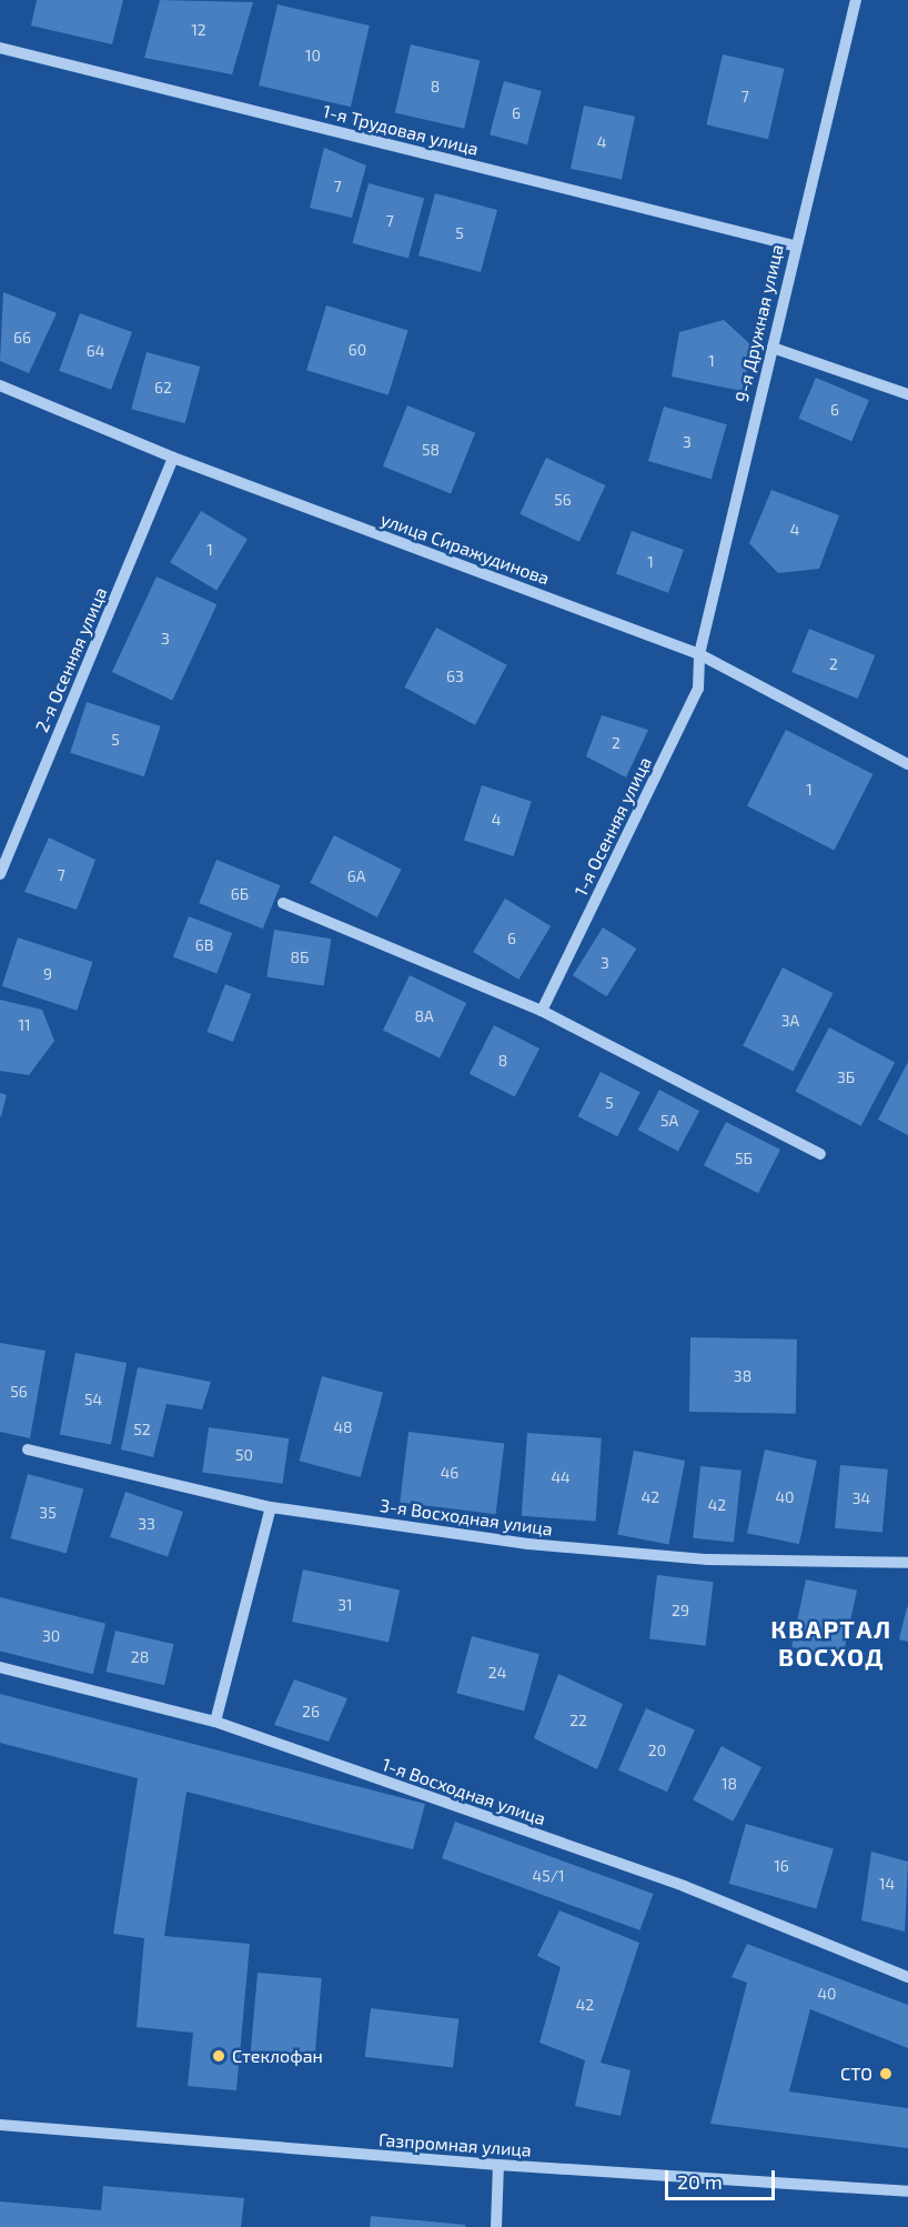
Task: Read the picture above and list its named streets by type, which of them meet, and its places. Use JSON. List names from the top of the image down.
{
  "streets": {
    "street": [
      "1-я Трудовая улица",
      "9-я Дружная улица",
      "улица Сиражудинова",
      "2-я Осенняя улица",
      "1-я Осенняя улица",
      "3-я Восходная улица",
      "1-я Восходная улица",
      "Газпромная улица"
    ]
  },
  "crossings": [
    ["1-я Трудовая улица", "9-я Дружная улица"],
    ["9-я Дружная улица", "улица Сиражудинова"],
    ["9-я Дружная улица", "1-я Осенняя улица"],
    ["улица Сиражудинова", "2-я Осенняя улица"],
    ["улица Сиражудинова", "1-я Осенняя улица"]
  ],
  "districts": ["КВАРТАЛ ВОСХОД"],
  "places": ["Стеклофан", "СТО"],
  "house_numbers": [
    "12",
    "10",
    "8",
    "7",
    "6",
    "4",
    "7",
    "7",
    "5",
    "66",
    "60",
    "64",
    "1",
    "62",
    "6",
    "3",
    "58",
    "56",
    "4",
    "1",
    "1",
    "3",
    "2",
    "63",
    "5",
    "2",
    "1",
    "4",
    "7",
    "6А",
    "6Б",
    "6",
    "6В",
    "8Б",
    "3",
    "9",
    "8А",
    "3А",
    "11",
    "8",
    "3Б",
    "5",
    "5А",
    "5Б",
    "38",
    "56",
    "54",
    "48",
    "52",
    "50",
    "46",
    "44",
    "42",
    "40",
    "34",
    "42",
    "35",
    "33",
    "31",
    "29",
    "30",
    "28",
    "24",
    "26",
    "22",
    "20",
    "18",
    "16",
    "45/1",
    "14",
    "40",
    "42"
  ],
  "scale_bar": "20 m"
}
